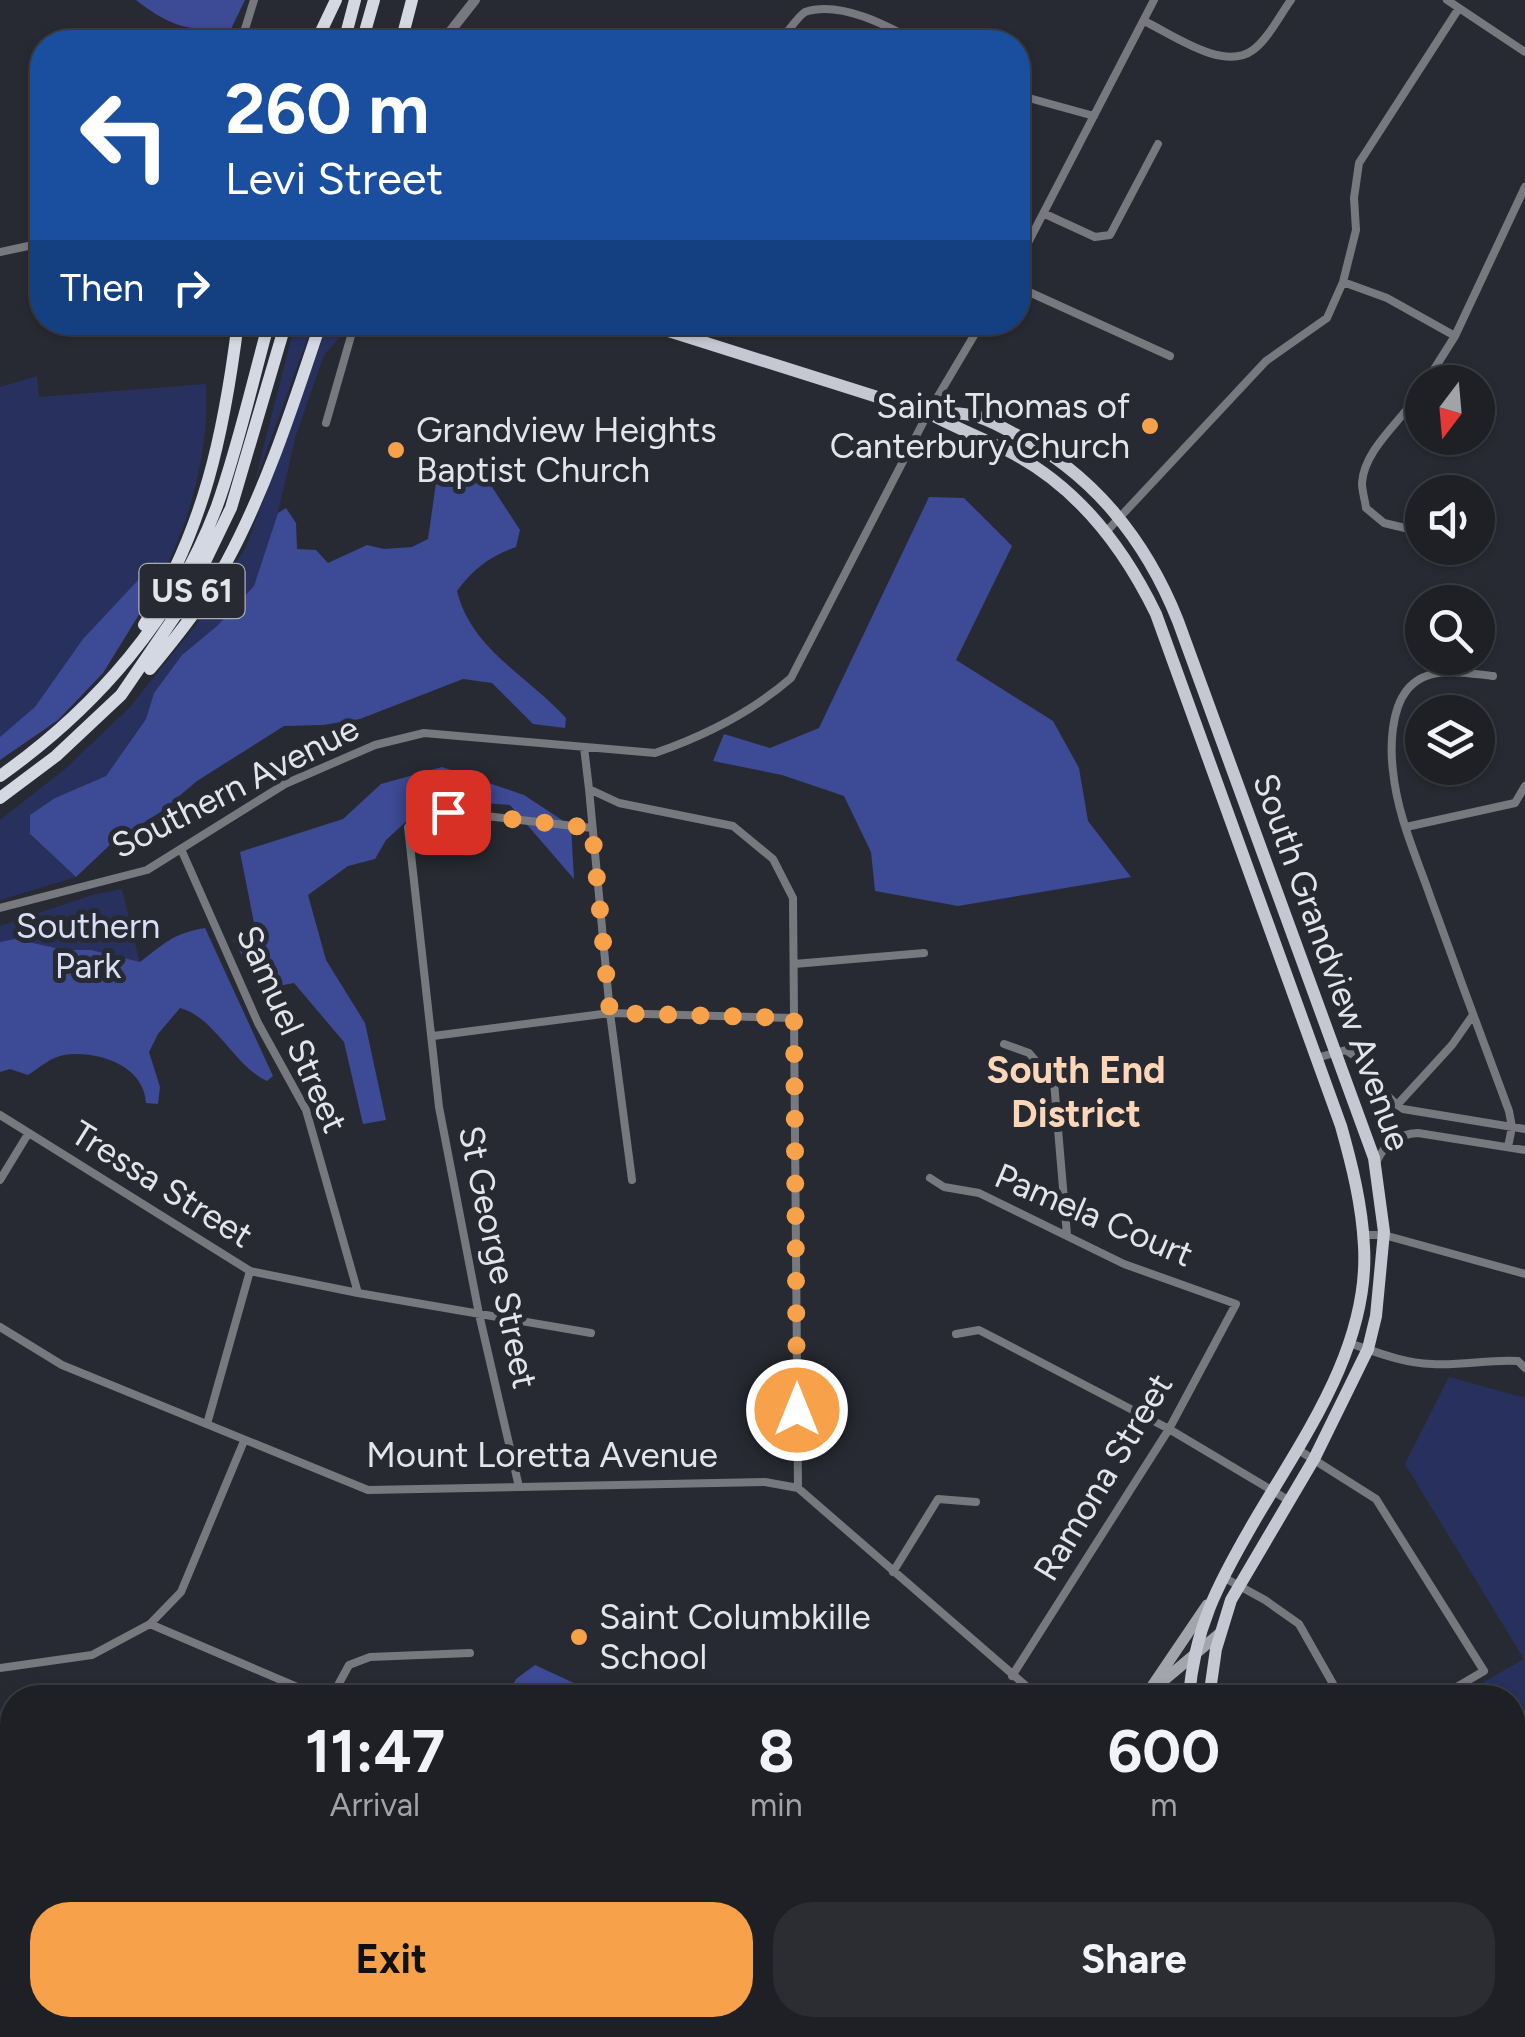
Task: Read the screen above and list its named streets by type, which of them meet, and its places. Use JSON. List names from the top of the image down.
{
  "streets": {
    "highway": ["US 61"],
    "main road": ["South Grandview Avenue"],
    "street": [
      "Southern Avenue",
      "Samuel Street",
      "Tressa Street",
      "Pamela Court",
      "St George Street",
      "Mount Loretta Avenue",
      "Ramona Street"
    ]
  },
  "crossings": [
    ["Southern Avenue", "South Grandview Avenue"],
    ["Southern Avenue", "Samuel Street"],
    ["Samuel Street", "Tressa Street"],
    ["Tressa Street", "St George Street"],
    ["Pamela Court", "Ramona Street"],
    ["St George Street", "Mount Loretta Avenue"]
  ],
  "districts": ["South End District"],
  "parks": ["Southern Park"],
  "places": ["Saint Thomas of Canterbury Church", "Grandview Heights Baptist Church", "Saint Columbkille School"],
  "north": "bottom",
  "page": {
    "turn": ["260 m", "Levi Street"],
    "then": "Then",
    "eta": [
      "11:47",
      "Arrival",
      "8",
      "min",
      "600",
      "m"
    ],
    "buttons": ["Exit", "Share"]
  }
}
